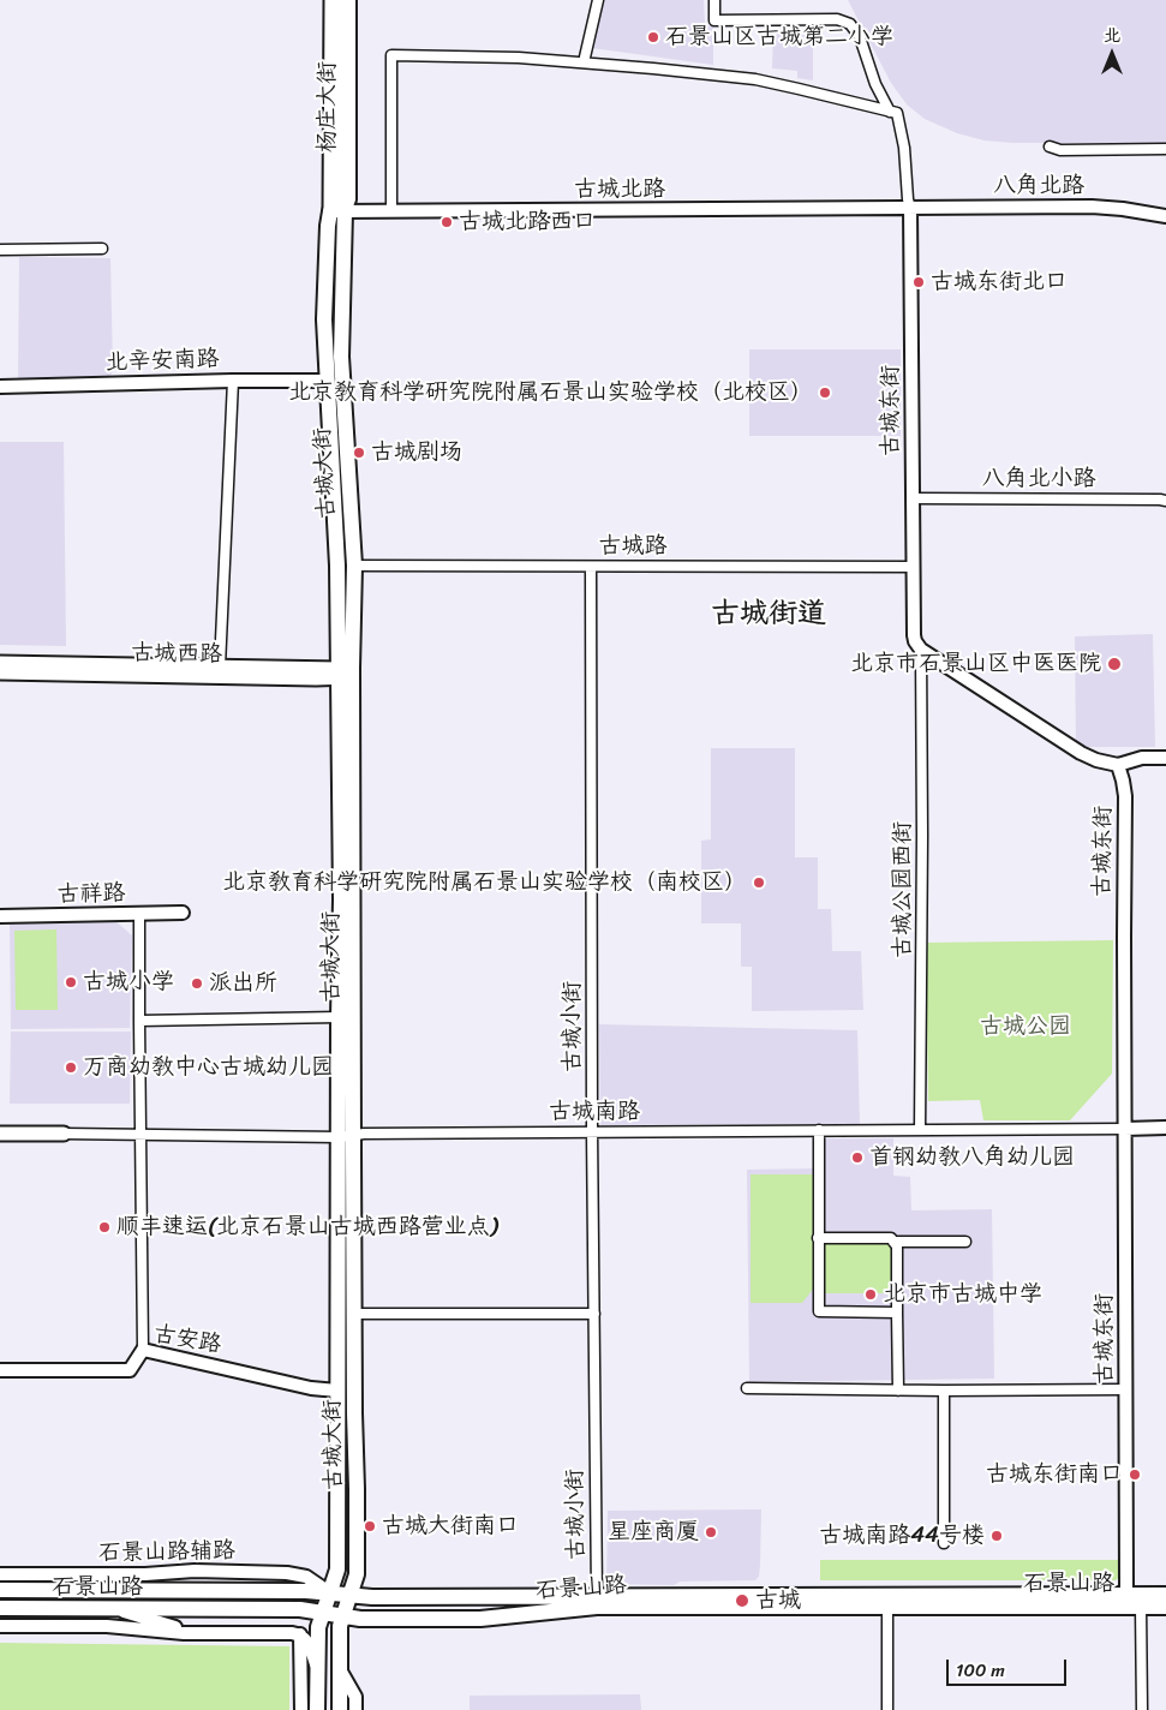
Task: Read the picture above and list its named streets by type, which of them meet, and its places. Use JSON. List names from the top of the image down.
{
  "streets": {
    "main road": [
      "杨庄大街",
      "古城大街",
      "古城西路",
      "石景山路"
    ],
    "street": [
      "八角北路",
      "古城北路",
      "北辛安南路",
      "古城东街",
      "八角北小路",
      "古城路",
      "古城公园西街",
      "古祥路",
      "古城小街",
      "古城南路",
      "古安路",
      "石景山路辅路"
    ]
  },
  "crossings": [
    ["杨庄大街", "古城北路"],
    ["杨庄大街", "古城大街"],
    ["八角北路", "古城北路"],
    ["八角北路", "古城东街"],
    ["古城北路", "古城东街"],
    ["古城北路", "古城大街"],
    ["北辛安南路", "古城大街"],
    ["古城东街", "八角北小路"],
    ["古城东街", "古城路"],
    ["古城东街", "古城公园西街"],
    ["古城东街", "古城南路"],
    ["古城东街", "石景山路"],
    ["古城大街", "古城路"],
    ["古城大街", "古城西路"],
    ["古城大街", "古城南路"],
    ["古城大街", "古安路"],
    ["古城大街", "石景山路辅路"],
    ["古城大街", "石景山路"],
    ["古城路", "古城小街"],
    ["古城公园西街", "古城南路"],
    ["古城小街", "古城南路"],
    ["古城小街", "石景山路"],
    ["石景山路辅路", "石景山路"]
  ],
  "districts": ["古城街道"],
  "parks": ["古城公园"],
  "places": [
    "石景山区古城第二小学",
    "古城北路西口",
    "古城东街北口",
    "北京教育科学研究院附属石景山实验学校（北校区）",
    "古城剧场",
    "北京市石景山区中医医院",
    "北京教育科学研究院附属石景山实验学校（南校区）",
    "古城小学",
    "派出所",
    "万商幼教中心古城幼儿园",
    "首钢幼教八角幼儿园",
    "顺丰速运(北京石景山古城西路营业点)",
    "北京市古城中学",
    "古城东街南口",
    "古城大街南口",
    "星座商厦",
    "古城南路44号楼",
    "古城"
  ],
  "scale_bar": "100 m",
  "north": "top"
}
